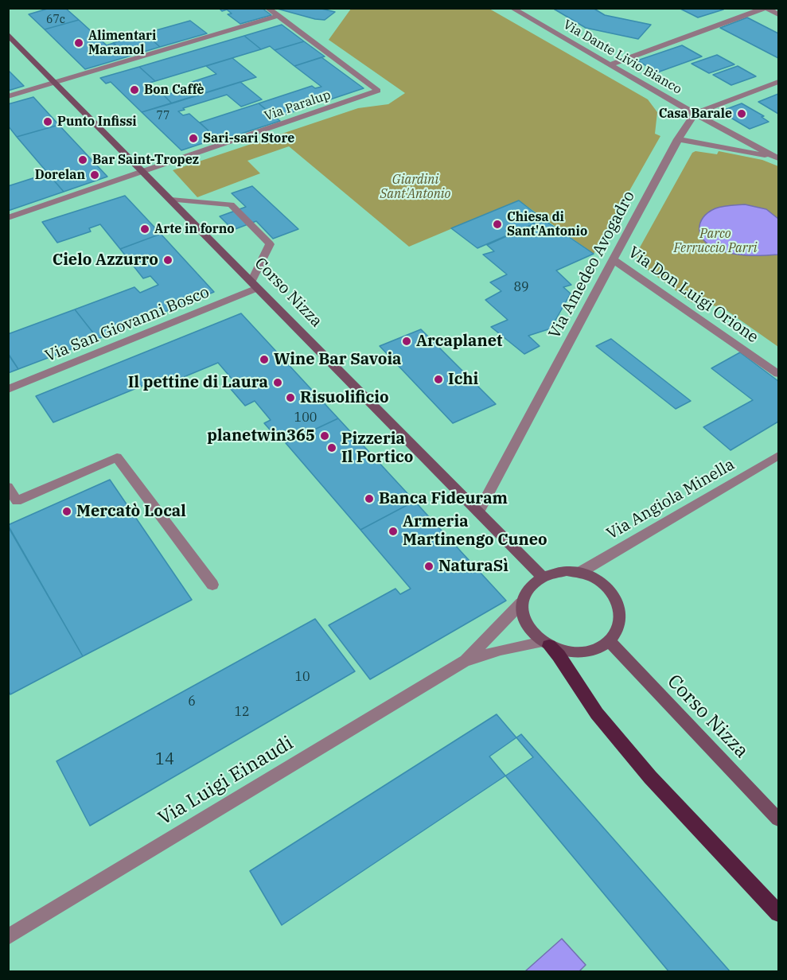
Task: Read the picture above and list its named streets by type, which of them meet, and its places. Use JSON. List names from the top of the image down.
{
  "streets": {
    "main road": ["Corso Nizza"],
    "street": [
      "Via Dante Livio Bianco",
      "Via Paralup",
      "Via Amedeo Avogadro",
      "Via Don Luigi Orione",
      "Via San Giovanni Bosco",
      "Via Angiola Minella",
      "Via Luigi Einaudi"
    ]
  },
  "crossings": [
    ["Via Dante Livio Bianco", "Via Amedeo Avogadro"],
    ["Via Paralup", "Corso Nizza"],
    ["Via Amedeo Avogadro", "Corso Nizza"],
    ["Via Amedeo Avogadro", "Via Don Luigi Orione"],
    ["Corso Nizza", "Via San Giovanni Bosco"],
    ["Corso Nizza", "Via Angiola Minella"],
    ["Corso Nizza", "Via Luigi Einaudi"],
    ["Via Angiola Minella", "Via Luigi Einaudi"]
  ],
  "parks": ["Giardini Sant'Antonio", "Parco Ferruccio Parri"],
  "places": [
    "Alimentari Maramol",
    "Bon Caffè",
    "Casa Barale",
    "Punto Infissi",
    "Sari-sari Store",
    "Bar Saint-Tropez",
    "Dorelan",
    "Chiesa di Sant'Antonio",
    "Arte in forno",
    "Cielo Azzurro",
    "Arcaplanet",
    "Wine Bar Savoia",
    "Ichi",
    "Il pettine di Laura",
    "Risuolificio",
    "planetwin365",
    "Pizzeria Il Portico",
    "Banca Fideuram",
    "Mercatò Local",
    "Armeria Martinengo Cuneo",
    "NaturaSì"
  ],
  "house_numbers": [
    "67c",
    "77",
    "89",
    "100",
    "10",
    "6",
    "12",
    "14"
  ]
}
